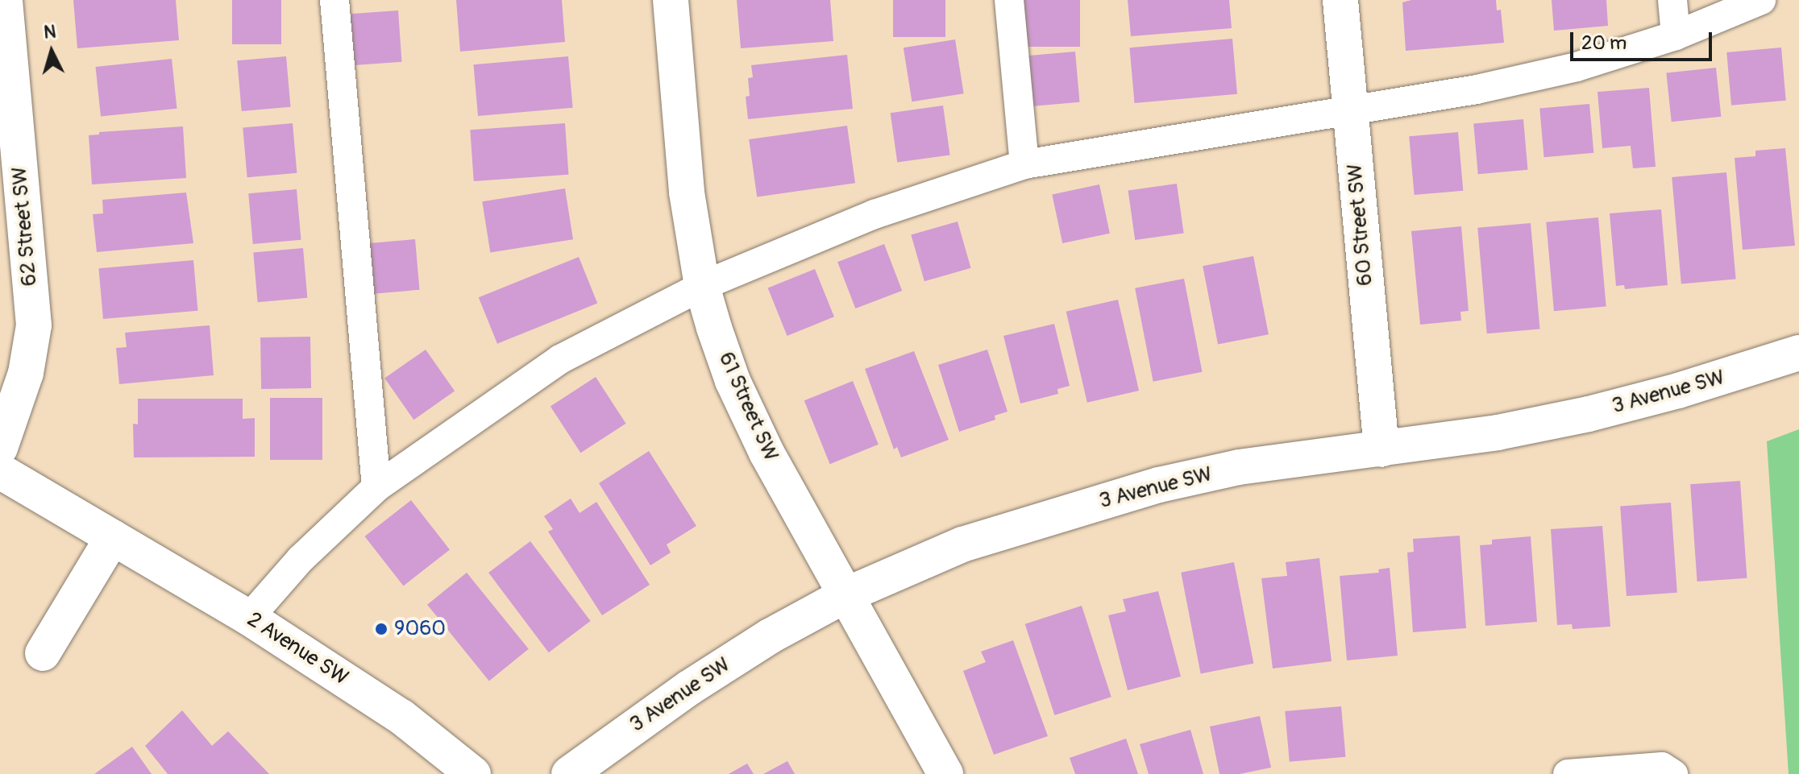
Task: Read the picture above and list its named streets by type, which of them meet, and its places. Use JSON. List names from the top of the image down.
{
  "streets": {
    "street": [
      "60 Street SW",
      "62 Street SW",
      "3 Avenue SW",
      "61 Street SW",
      "2 Avenue SW"
    ]
  },
  "crossings": [
    ["60 Street SW", "3 Avenue SW"],
    ["3 Avenue SW", "61 Street SW"]
  ],
  "places": ["9060"],
  "scale_bar": "20 m",
  "north": "top"
}
